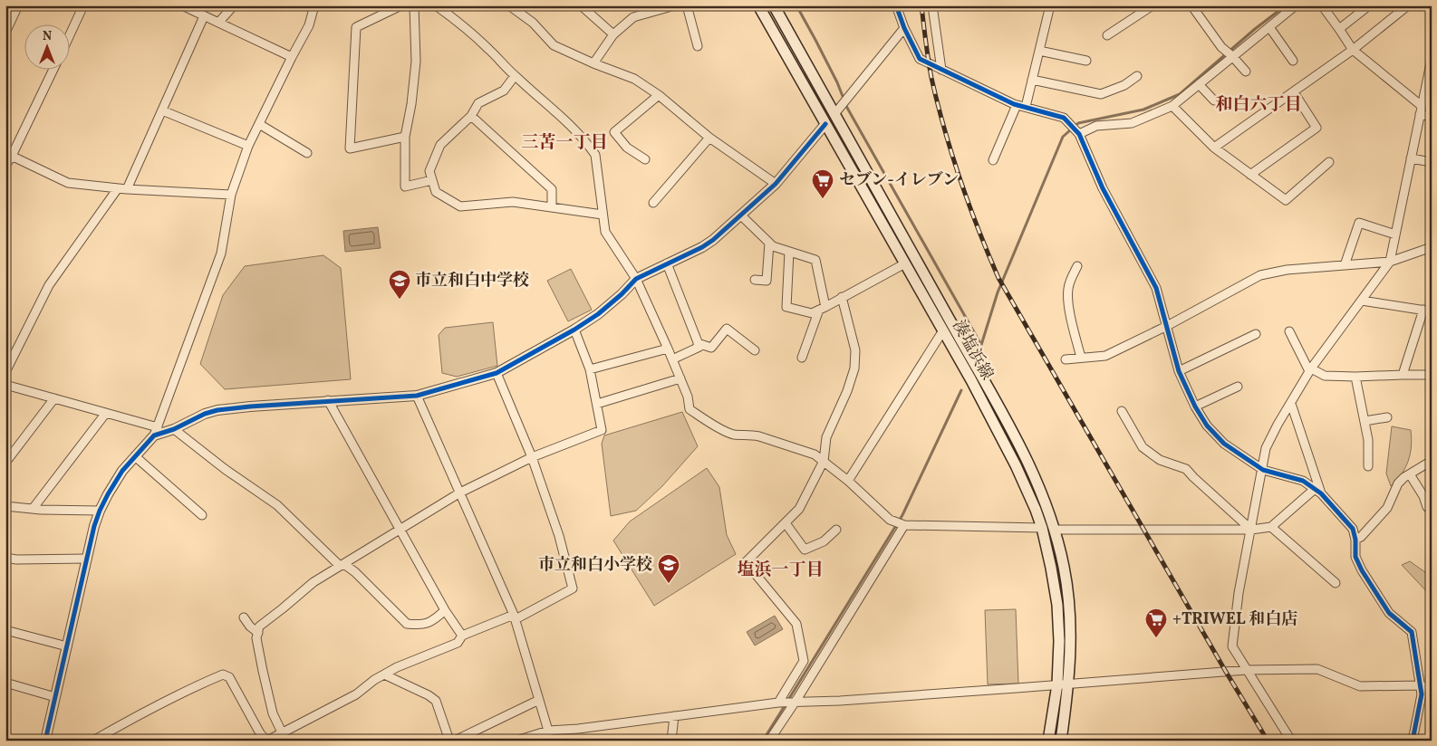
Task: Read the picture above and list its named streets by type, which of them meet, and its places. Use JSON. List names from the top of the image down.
{
  "streets": {
    "main road": ["湊塩浜線"]
  },
  "districts": ["和白六丁目", "三苫一丁目", "塩浜一丁目"],
  "places": {
    "supermarket": ["セブン-イレブン", "+TRIWEL 和白店"],
    "school or university": ["市立和白中学校", "市立和白小学校"]
  },
  "north": "top"
}
